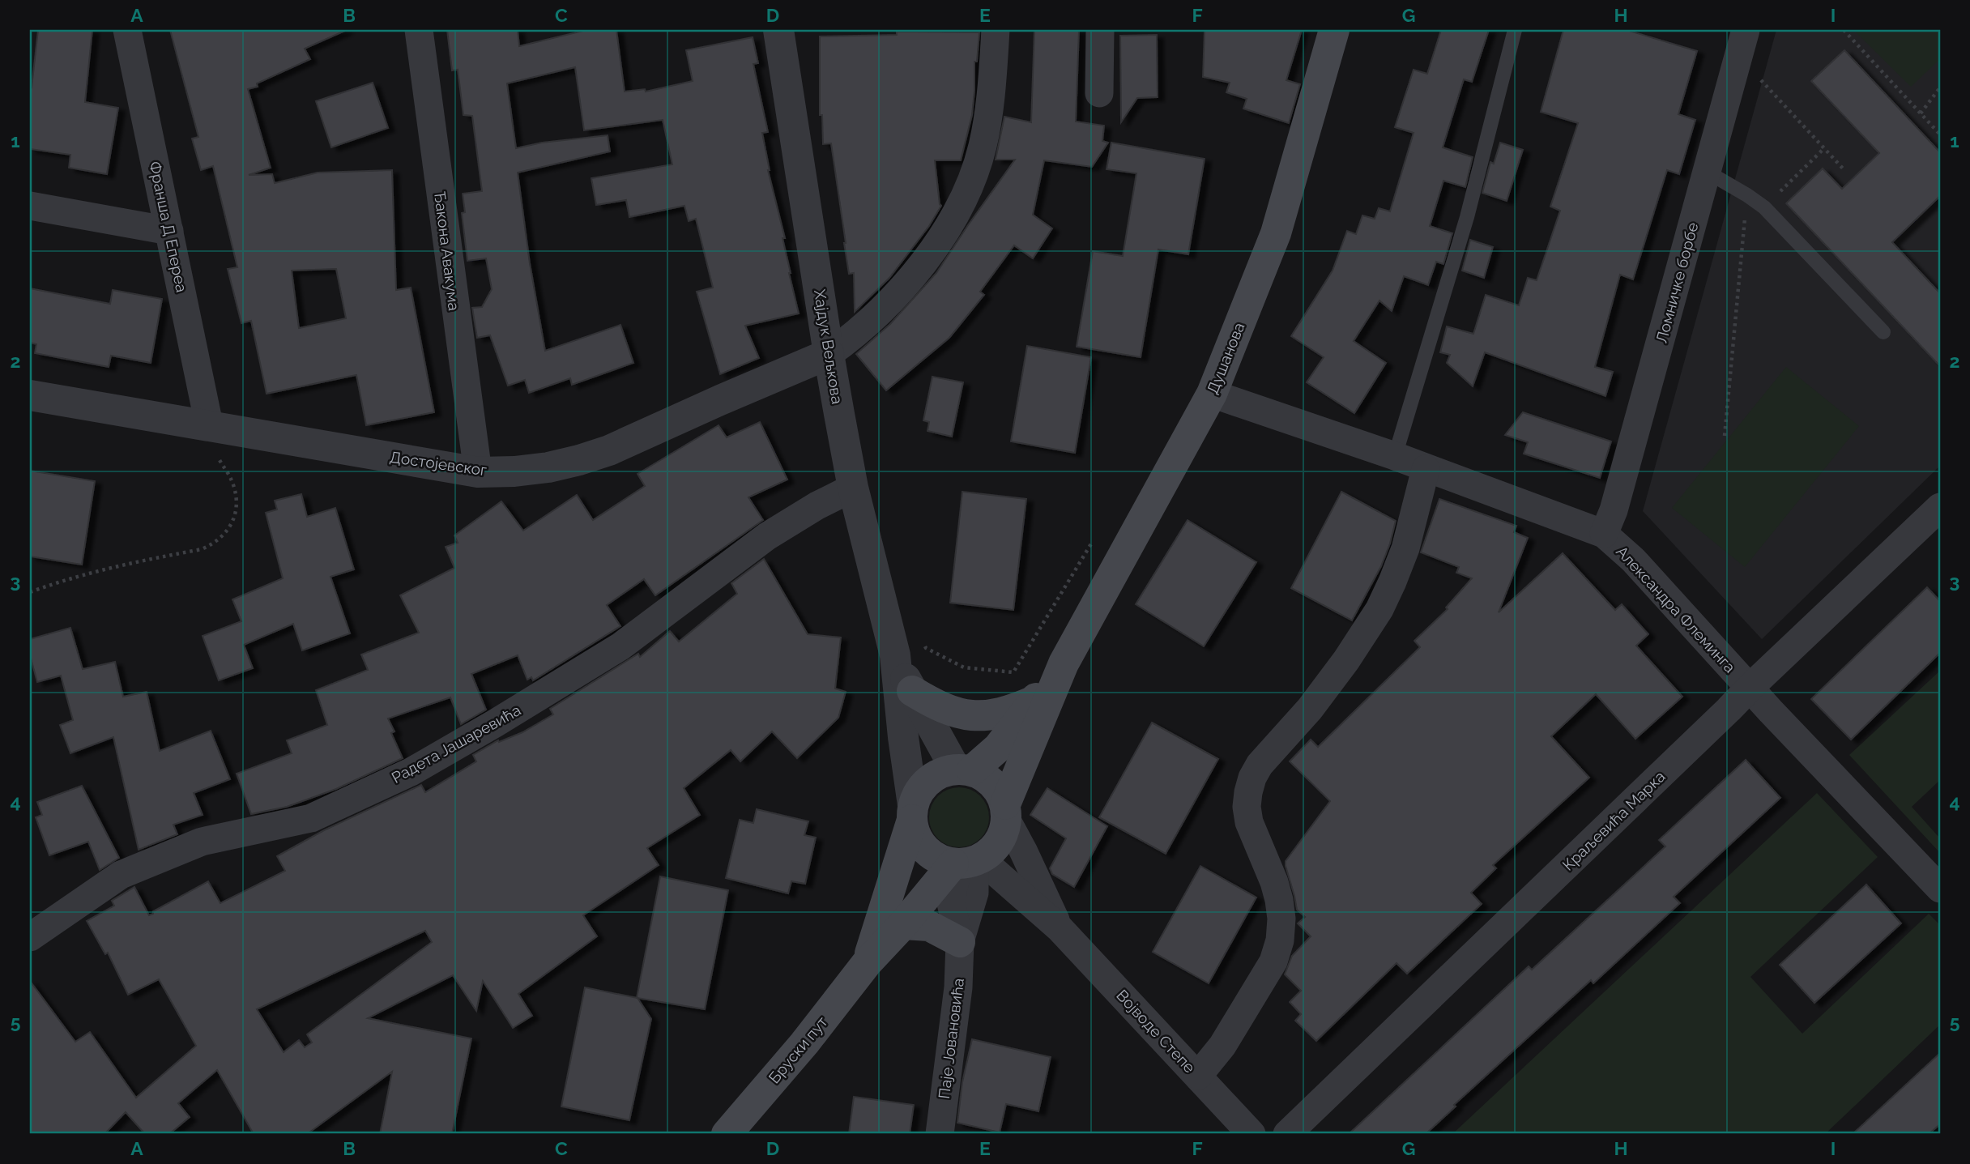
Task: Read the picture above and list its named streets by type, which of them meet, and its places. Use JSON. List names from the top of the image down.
{
  "streets": {
    "main road": ["Душанова", "Бруски пут"],
    "street": [
      "Франша Д Епереа",
      "Ђакона Авакума",
      "Ломничке борбе",
      "Хајдук Вељкова",
      "Достојевског",
      "Александра Флеминга",
      "Радета Јашаревића",
      "Краљевића Марка",
      "Војводе Степе",
      "Паје Јовановића"
    ]
  },
  "crossings": [
    ["Франша Д Епереа", "Достојевског"],
    ["Ђакона Авакума", "Достојевског"],
    ["Ломничке борбе", "Александра Флеминга"],
    ["Хајдук Вељкова", "Достојевског"],
    ["Хајдук Вељкова", "Радета Јашаревића"],
    ["Душанова", "Александра Флеминга"],
    ["Душанова", "Војводе Степе"],
    ["Душанова", "Паје Јовановића"],
    ["Душанова", "Бруски пут"],
    ["Александра Флеминга", "Краљевића Марка"],
    ["Војводе Степе", "Паје Јовановића"],
    ["Војводе Степе", "Бруски пут"],
    ["Паје Јовановића", "Бруски пут"]
  ],
  "grid": {
    "columns": [
      "A",
      "B",
      "C",
      "D",
      "E",
      "F",
      "G",
      "H",
      "I"
    ],
    "rows": [
      "1",
      "2",
      "3",
      "4",
      "5"
    ]
  }
}
